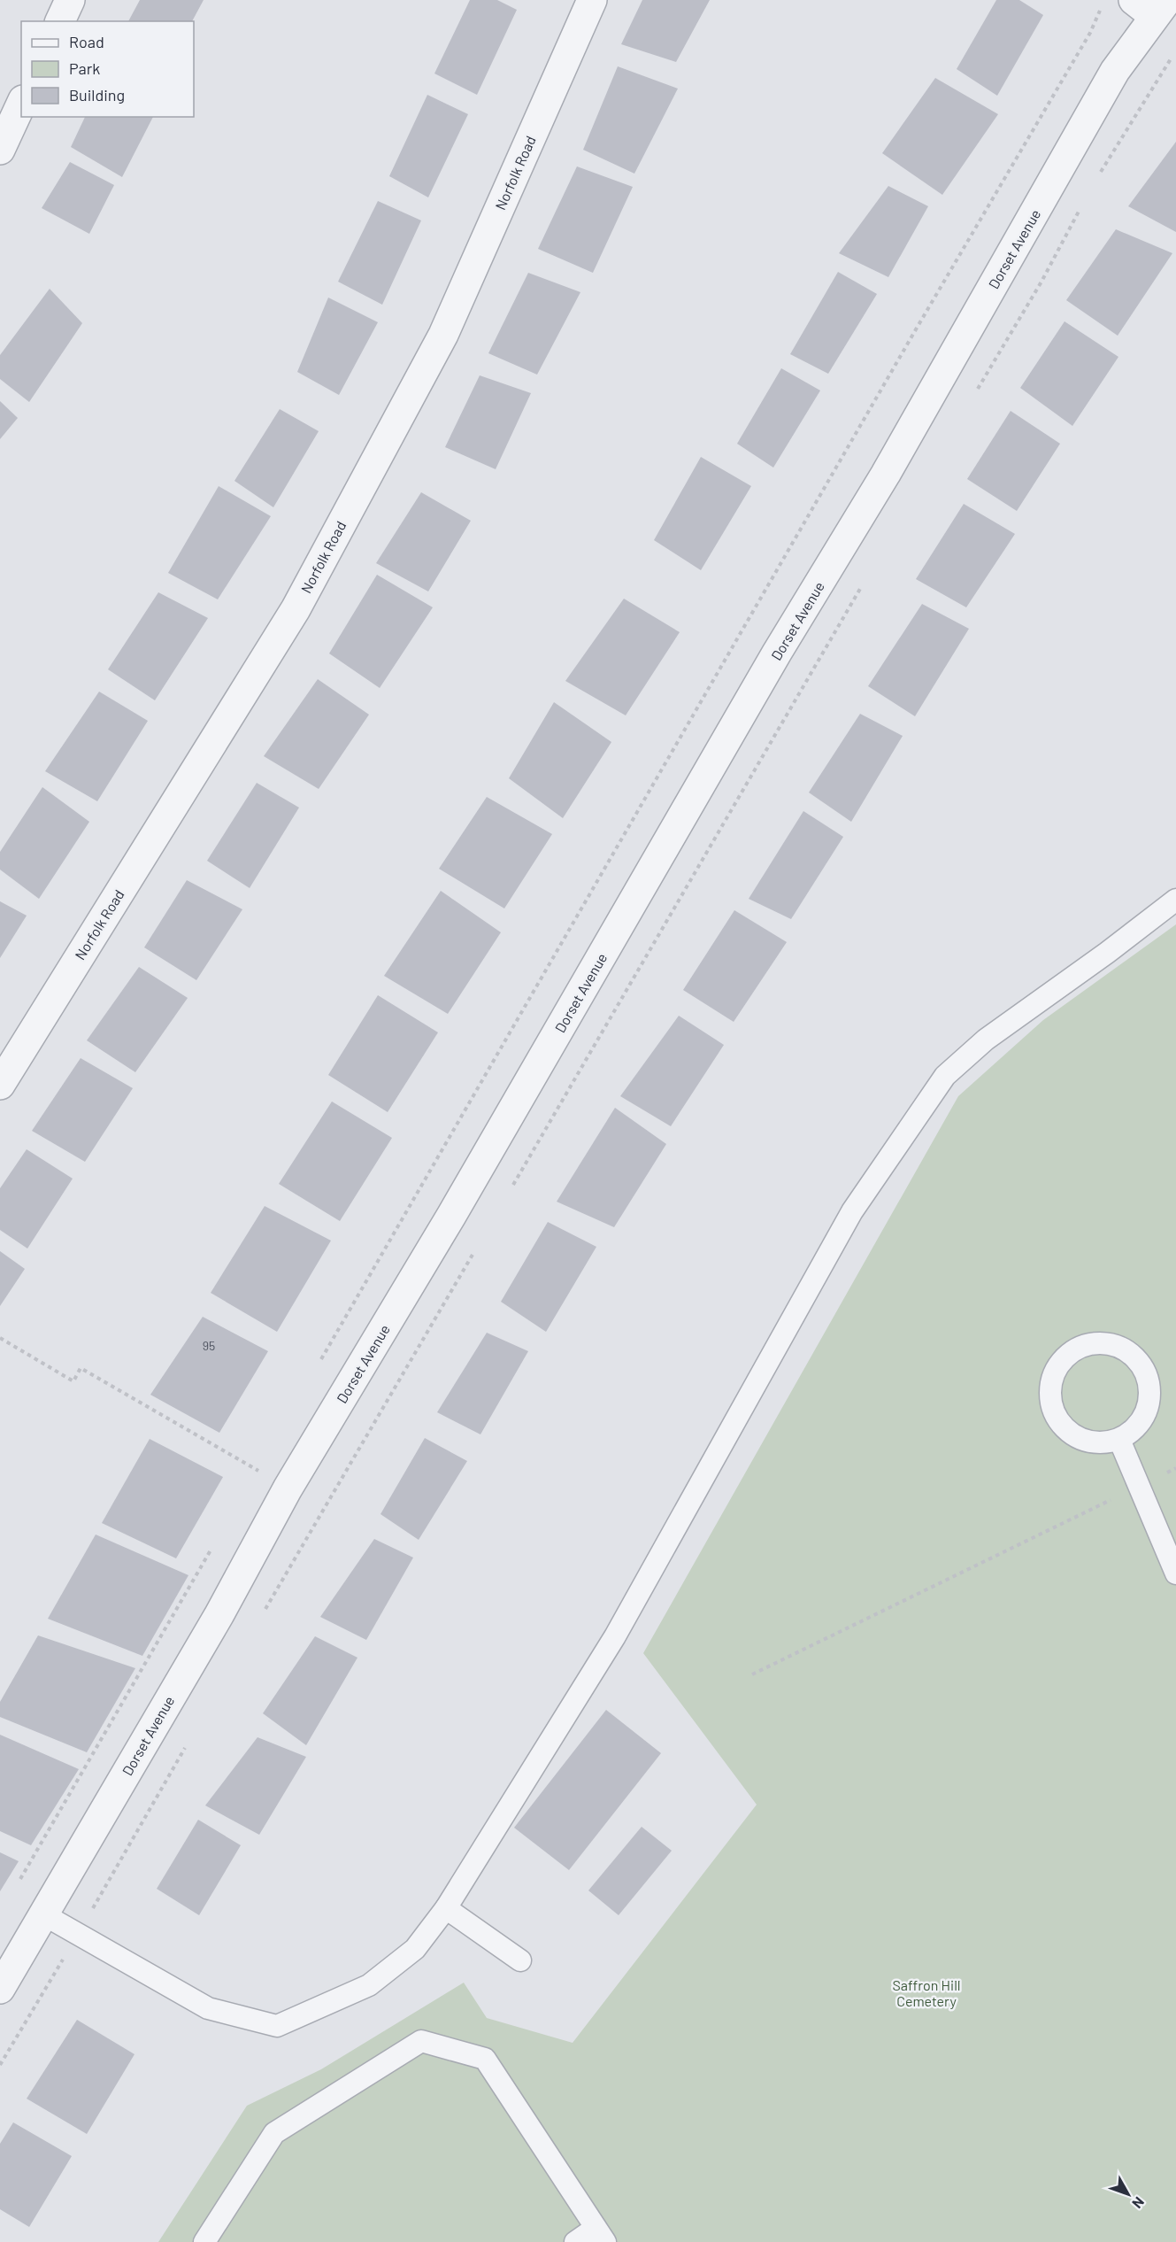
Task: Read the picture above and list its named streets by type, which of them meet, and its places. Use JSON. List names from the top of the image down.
{
  "streets": {
    "street": ["Norfolk Road", "Dorset Avenue"]
  },
  "parks": ["Saffron Hill Cemetery"],
  "house_numbers": ["95"],
  "legend": ["Road", "Park", "Building"],
  "north": "bottom right"
}
